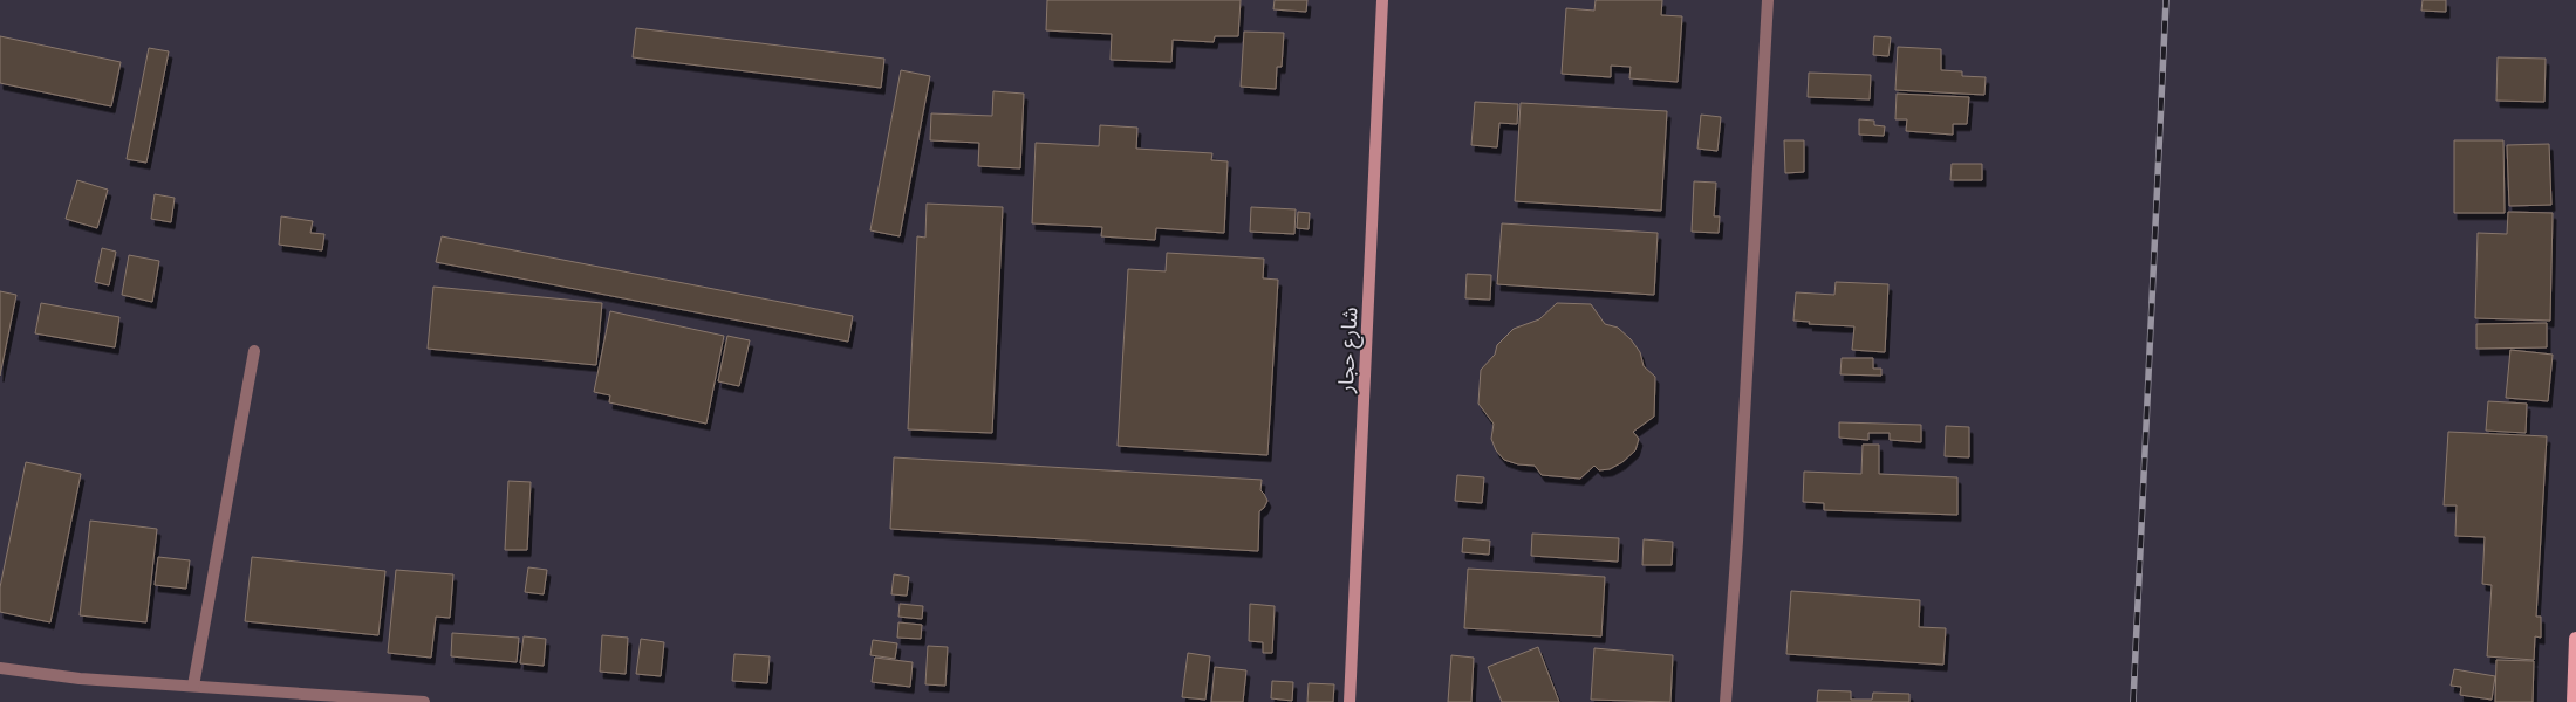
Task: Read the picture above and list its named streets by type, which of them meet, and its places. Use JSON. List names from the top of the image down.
{
  "streets": {
    "street": ["شارع حجار"]
  }
}
